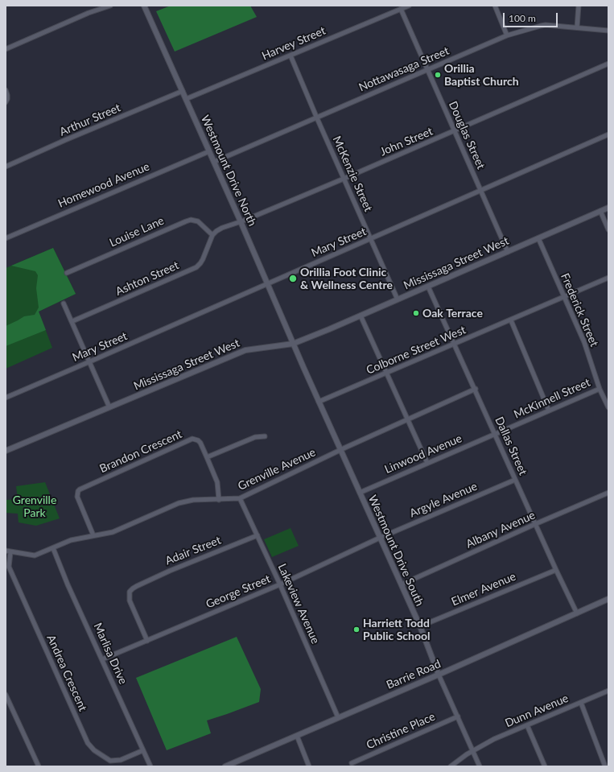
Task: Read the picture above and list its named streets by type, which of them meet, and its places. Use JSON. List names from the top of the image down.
{
  "streets": {
    "street": [
      "Harvey Street",
      "Nottawasaga Street",
      "Arthur Street",
      "Douglas Street",
      "John Street",
      "Westmount Drive North",
      "McKenzie Street",
      "Homewood Avenue",
      "Louise Lane",
      "Mary Street",
      "Mississaga Street West",
      "Ashton Street",
      "Frederick Street",
      "Colborne Street West",
      "McKinnell Street",
      "Dallas Street",
      "Brandon Crescent",
      "Linwood Avenue",
      "Grenville Avenue",
      "Argyle Avenue",
      "Albany Avenue",
      "Adair Street",
      "Westmount Drive South",
      "Elmer Avenue",
      "George Street",
      "Lakeview Avenue",
      "Marlisa Drive",
      "Andrea Crescent",
      "Barrie Road",
      "Dunn Avenue",
      "Christine Place"
    ]
  },
  "crossings": [
    ["Harvey Street", "Douglas Street"],
    ["Harvey Street", "Westmount Drive North"],
    ["Harvey Street", "McKenzie Street"],
    ["Nottawasaga Street", "Douglas Street"],
    ["Nottawasaga Street", "Westmount Drive North"],
    ["Nottawasaga Street", "McKenzie Street"],
    ["Arthur Street", "Westmount Drive North"],
    ["Douglas Street", "John Street"],
    ["Douglas Street", "Mary Street"],
    ["Douglas Street", "Mississaga Street West"],
    ["John Street", "Westmount Drive North"],
    ["John Street", "McKenzie Street"],
    ["John Street", "Louise Lane"],
    ["John Street", "Ashton Street"],
    ["Westmount Drive North", "Homewood Avenue"],
    ["Westmount Drive North", "Mary Street"],
    ["Westmount Drive North", "Mississaga Street West"],
    ["Westmount Drive North", "Westmount Drive South"],
    ["McKenzie Street", "Mary Street"],
    ["McKenzie Street", "Mississaga Street West"],
    ["Louise Lane", "Ashton Street"],
    ["Mississaga Street West", "Frederick Street"],
    ["Mississaga Street West", "Dallas Street"],
    ["Mississaga Street West", "Westmount Drive South"],
    ["Frederick Street", "Colborne Street West"],
    ["Frederick Street", "McKinnell Street"],
    ["Colborne Street West", "Dallas Street"],
    ["Colborne Street West", "Westmount Drive South"],
    ["McKinnell Street", "Dallas Street"],
    ["McKinnell Street", "Linwood Avenue"],
    ["Dallas Street", "Linwood Avenue"],
    ["Dallas Street", "Grenville Avenue"],
    ["Dallas Street", "Argyle Avenue"],
    ["Dallas Street", "Albany Avenue"],
    ["Dallas Street", "Elmer Avenue"],
    ["Dallas Street", "Barrie Road"],
    ["Brandon Crescent", "Grenville Avenue"],
    ["Linwood Avenue", "Westmount Drive South"],
    ["Grenville Avenue", "Westmount Drive South"],
    ["Grenville Avenue", "Lakeview Avenue"],
    ["Grenville Avenue", "Marlisa Drive"],
    ["Grenville Avenue", "Andrea Crescent"],
    ["Argyle Avenue", "Westmount Drive South"],
    ["Argyle Avenue", "George Street"],
    ["Albany Avenue", "Westmount Drive South"],
    ["Adair Street", "George Street"],
    ["Adair Street", "Lakeview Avenue"],
    ["Westmount Drive South", "Elmer Avenue"],
    ["Westmount Drive South", "George Street"],
    ["Westmount Drive South", "Barrie Road"],
    ["Westmount Drive South", "Dunn Avenue"],
    ["Westmount Drive South", "Christine Place"],
    ["George Street", "Lakeview Avenue"],
    ["George Street", "Marlisa Drive"],
    ["Lakeview Avenue", "Barrie Road"],
    ["Marlisa Drive", "Andrea Crescent"]
  ],
  "parks": ["Grenville Park"],
  "places": [
    "Orillia Baptist Church",
    "Orillia Foot Clinic & Wellness Centre",
    "Oak Terrace",
    "Harriett Todd Public School"
  ],
  "scale_bar": "100 m"
}
